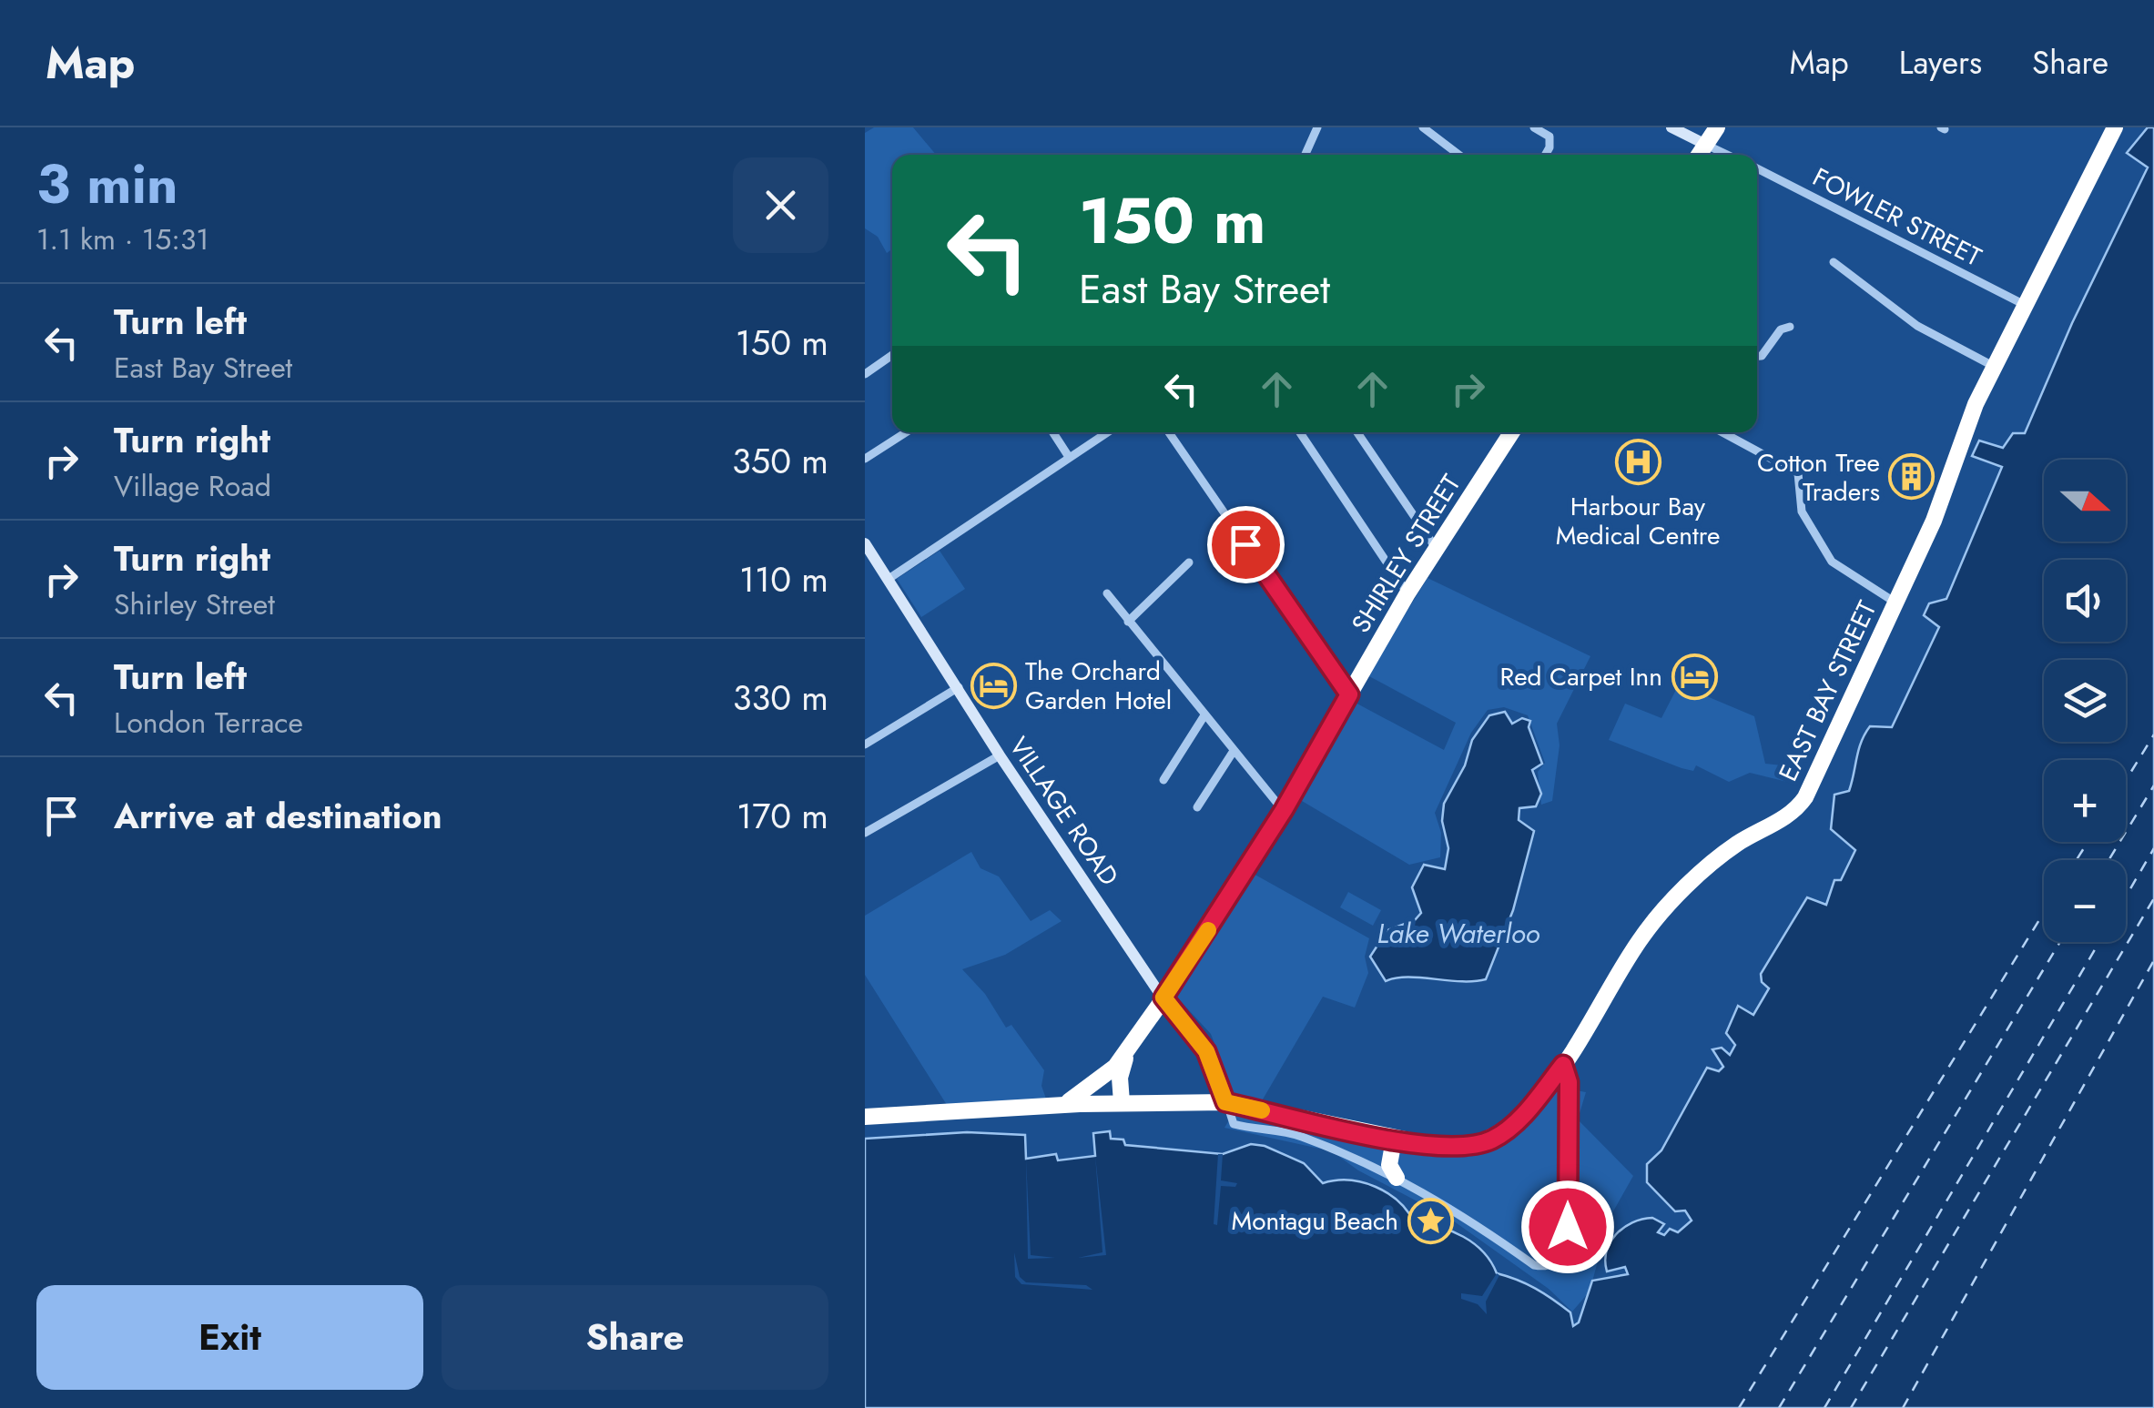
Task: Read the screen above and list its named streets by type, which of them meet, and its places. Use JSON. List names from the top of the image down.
{
  "streets": {
    "highway": ["SHIRLEY STREET", "EAST BAY STREET"],
    "main road": ["VILLAGE ROAD"],
    "street": ["FOWLER STREET"]
  },
  "crossings": [
    ["FOWLER STREET", "EAST BAY STREET"],
    ["SHIRLEY STREET", "EAST BAY STREET"],
    ["SHIRLEY STREET", "VILLAGE ROAD"],
    ["EAST BAY STREET", "VILLAGE ROAD"]
  ],
  "water": ["Lake Waterloo"],
  "places": {
    "hospital": ["Harbour Bay Medical Centre"],
    "building": ["Cotton Tree Traders"],
    "hotel": ["Red Carpet Inn", "The Orchard Garden Hotel"],
    "place": ["Montagu Beach"]
  },
  "north": "right",
  "page": {
    "header": "Map",
    "nav": ["Map", "Layers", "Share"],
    "heading": ["3 min", "1.1 km · 15:31"],
    "turn": ["150 m", "East Bay Street"],
    "list": [
      {
        "name": "Turn left",
        "note": "East Bay Street",
        "value": "150 m"
      },
      {
        "name": "Turn right",
        "note": "Village Road",
        "value": "350 m"
      },
      {
        "name": "Turn right",
        "note": "Shirley Street",
        "value": "110 m"
      },
      {
        "name": "Turn left",
        "note": "London Terrace",
        "value": "330 m"
      },
      {
        "name": "Arrive at destination",
        "value": "170 m"
      }
    ],
    "map_buttons": ["+", "−"],
    "buttons": ["Exit", "Share"]
  }
}
